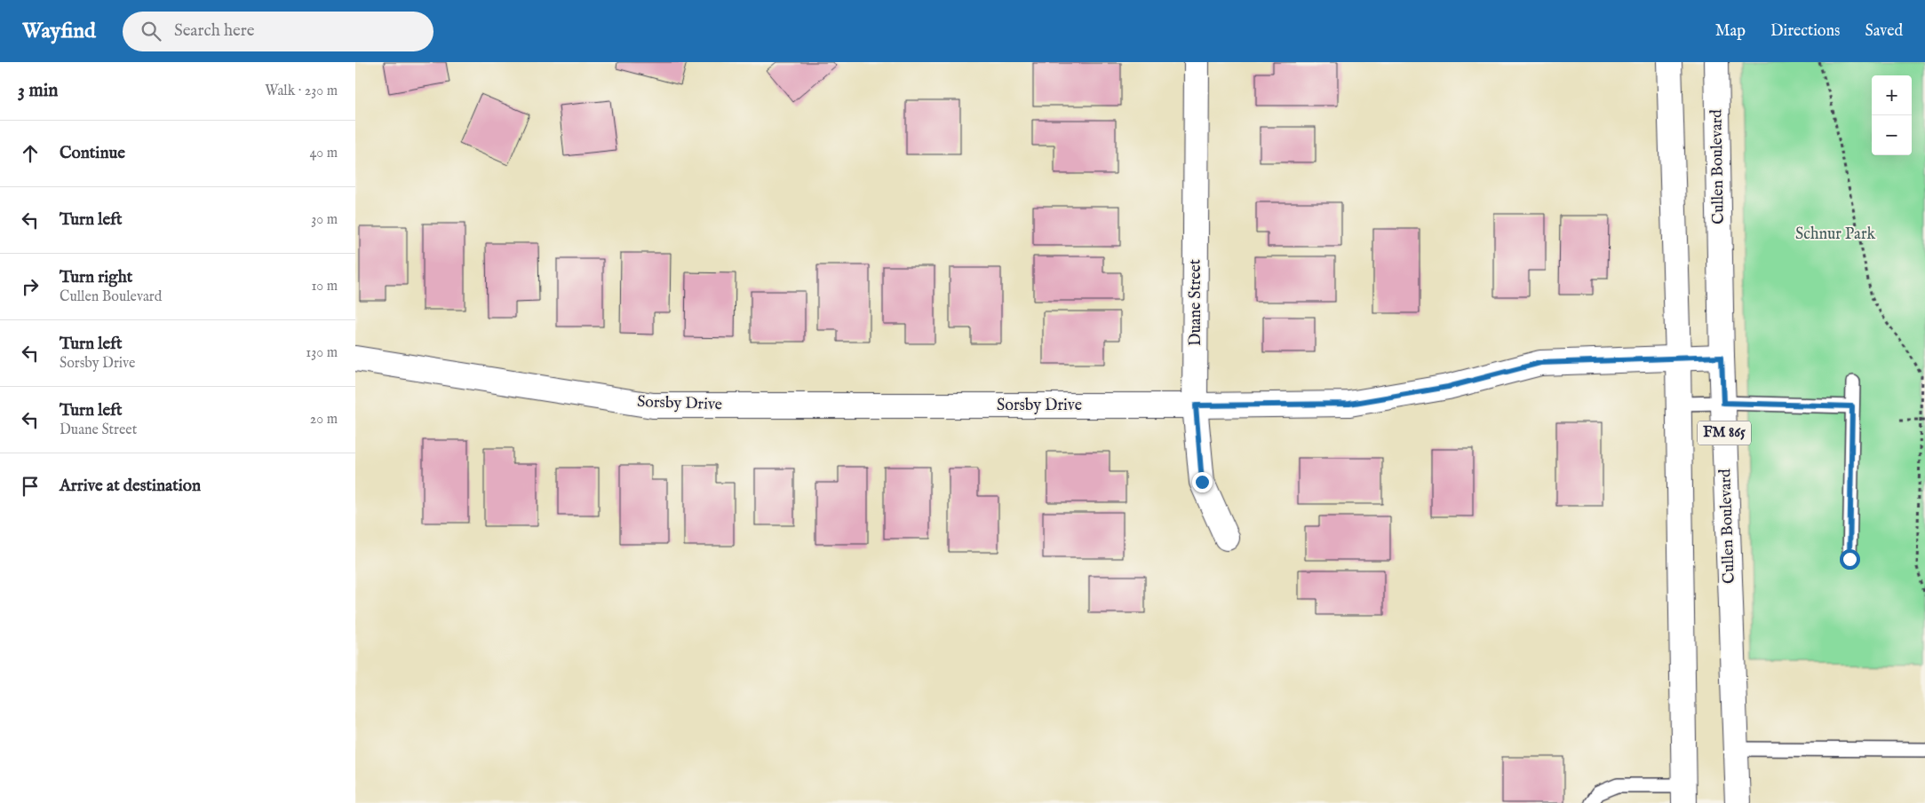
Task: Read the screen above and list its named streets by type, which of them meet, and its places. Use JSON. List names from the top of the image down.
{
  "streets": {
    "street": [
      "Cullen Boulevard",
      "Duane Street",
      "Sorsby Drive",
      "FM 865"
    ]
  },
  "crossings": [
    ["Cullen Boulevard", "Sorsby Drive"],
    ["Duane Street", "Sorsby Drive"],
    ["Sorsby Drive", "FM 865"]
  ],
  "parks": ["Schnur Park"],
  "page": {
    "header": "Wayfind",
    "search": "Search here",
    "nav": ["Map", "Directions", "Saved"],
    "heading": ["3 min", "Walk · 230 m"],
    "map_buttons": ["+", "−"],
    "list": [
      ["Continue", "40 m"],
      ["Turn left", "30 m"],
      ["Turn right", "Cullen Boulevard", "10 m"],
      ["Turn left", "Sorsby Drive", "130 m"],
      ["Turn left", "Duane Street", "20 m"],
      "Arrive at destination"
    ]
  }
}
